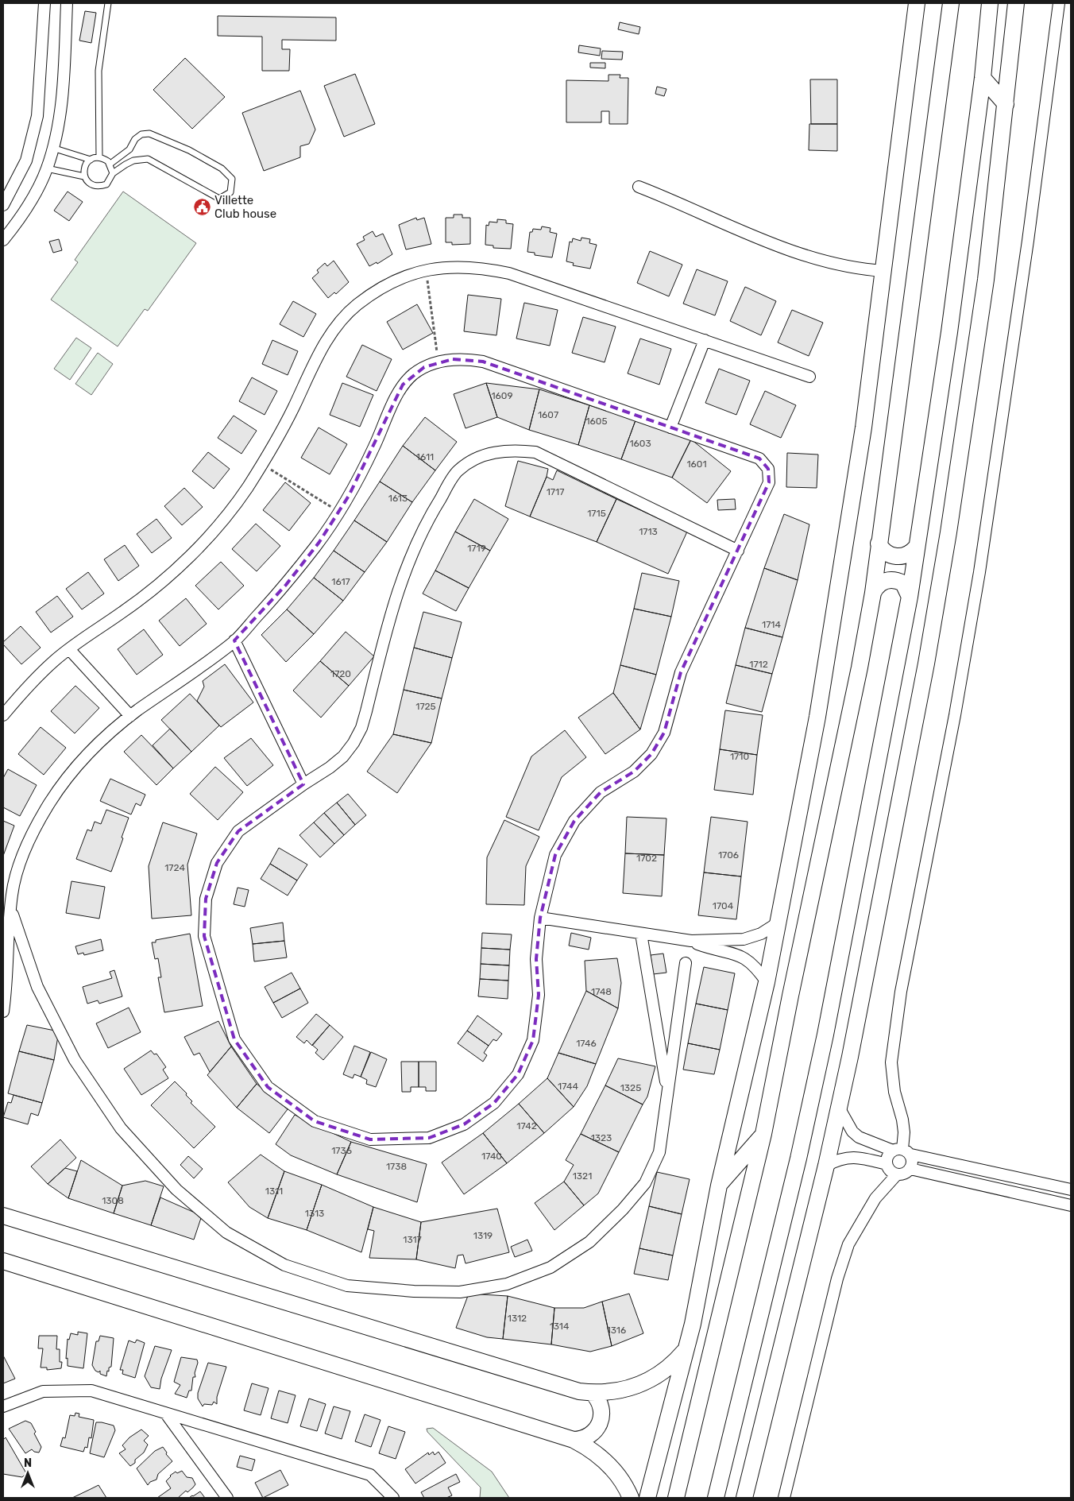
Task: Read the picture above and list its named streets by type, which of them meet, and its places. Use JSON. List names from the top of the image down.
{
  "places": {
    "public building": ["Villette Club house"]
  },
  "house_numbers": [
    "1609",
    "1607",
    "1605",
    "1603",
    "1611",
    "1601",
    "1717",
    "1613",
    "1715",
    "1713",
    "1719",
    "1617",
    "1714",
    "1712",
    "1720",
    "1725",
    "1710",
    "1706",
    "1702",
    "1724",
    "1704",
    "1748",
    "1746",
    "1744",
    "1325",
    "1742",
    "1323",
    "1736",
    "1740",
    "1738",
    "1321",
    "1311",
    "1308",
    "1313",
    "1319",
    "1317",
    "1312",
    "1314",
    "1316"
  ],
  "north": "top"
}
